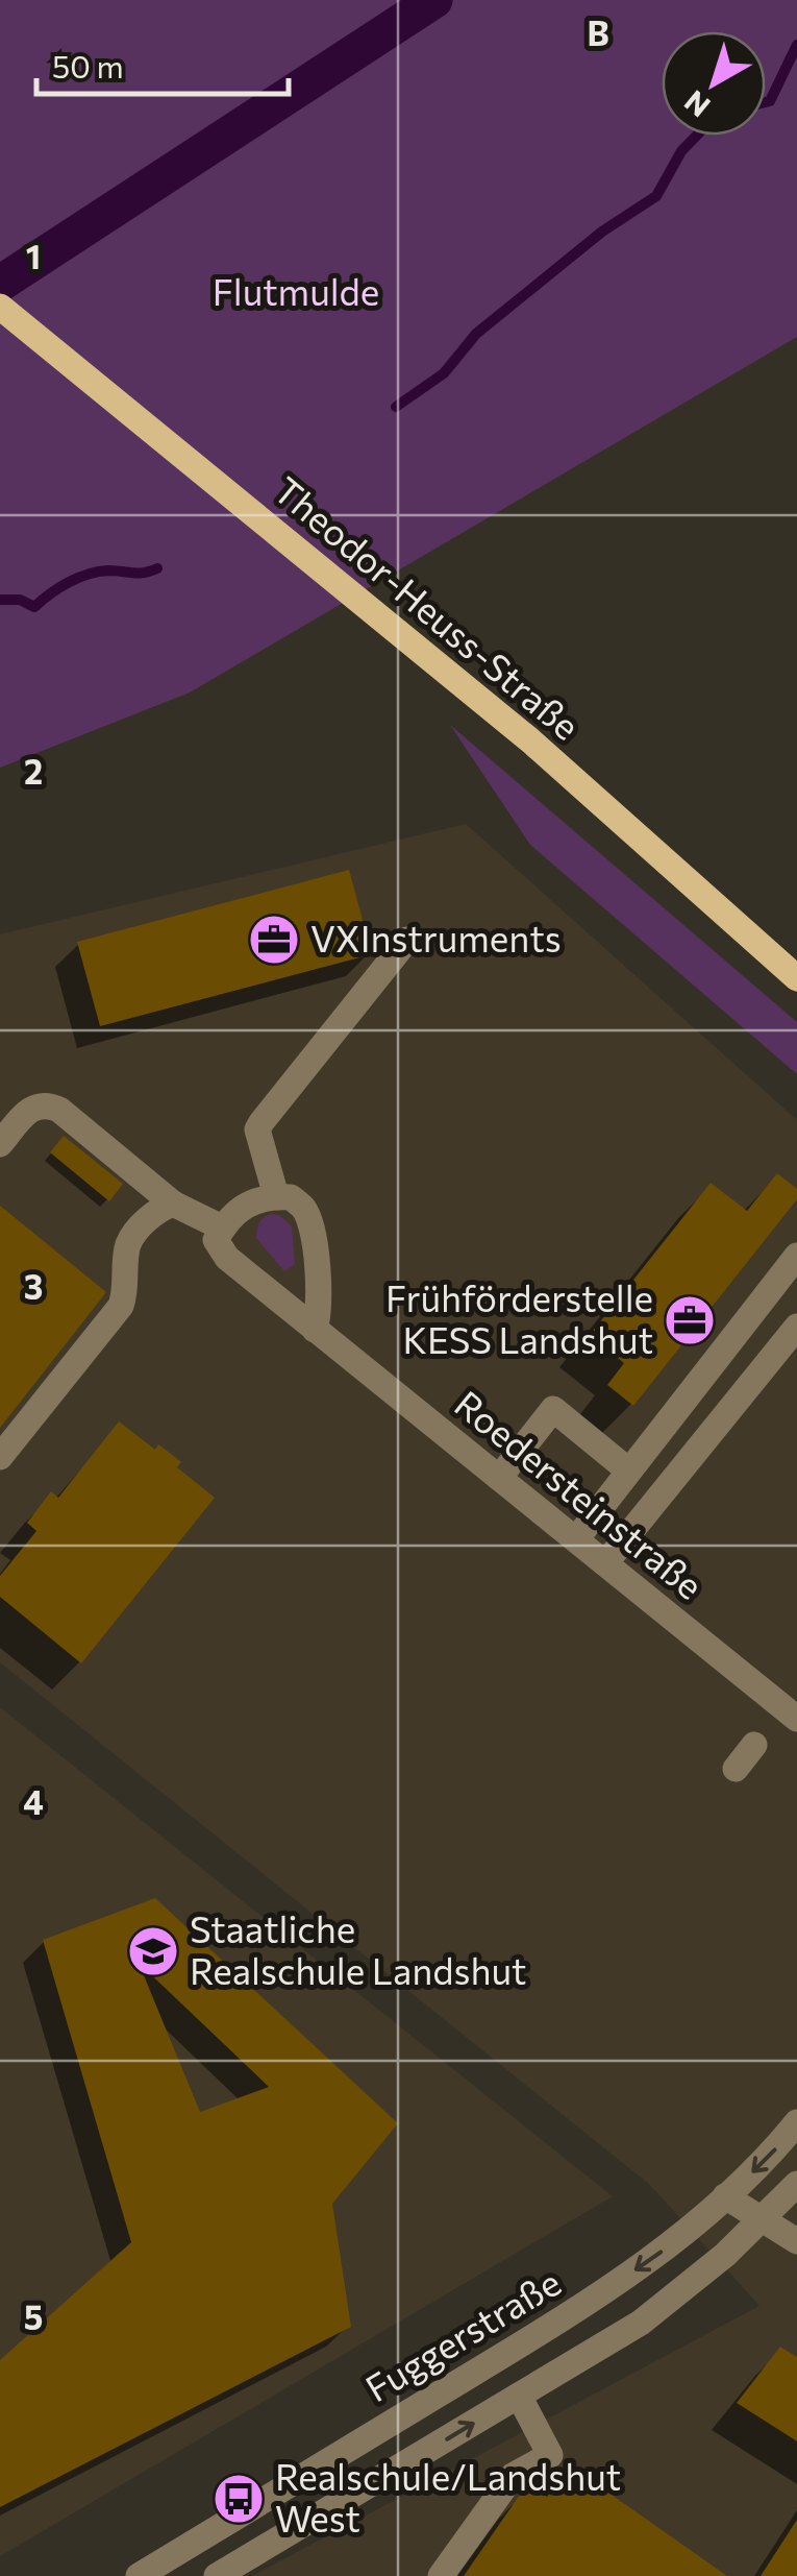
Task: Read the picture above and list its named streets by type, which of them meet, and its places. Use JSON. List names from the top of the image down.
{
  "streets": {
    "main road": ["Theodor-Heuss-Straße"],
    "street": ["Roedersteinstraße", "Fuggerstraße"]
  },
  "parks": ["Flutmulde"],
  "places": {
    "office": ["VXInstruments", "Frühförderstelle KESS Landshut"],
    "school or university": ["Staatliche Realschule Landshut"],
    "bus stop": ["Realschule/Landshut West"]
  },
  "scale_bar": "50 m",
  "north": "bottom left",
  "grid": {
    "columns": ["B"],
    "rows": [
      "1",
      "2",
      "3",
      "4",
      "5"
    ]
  }
}
